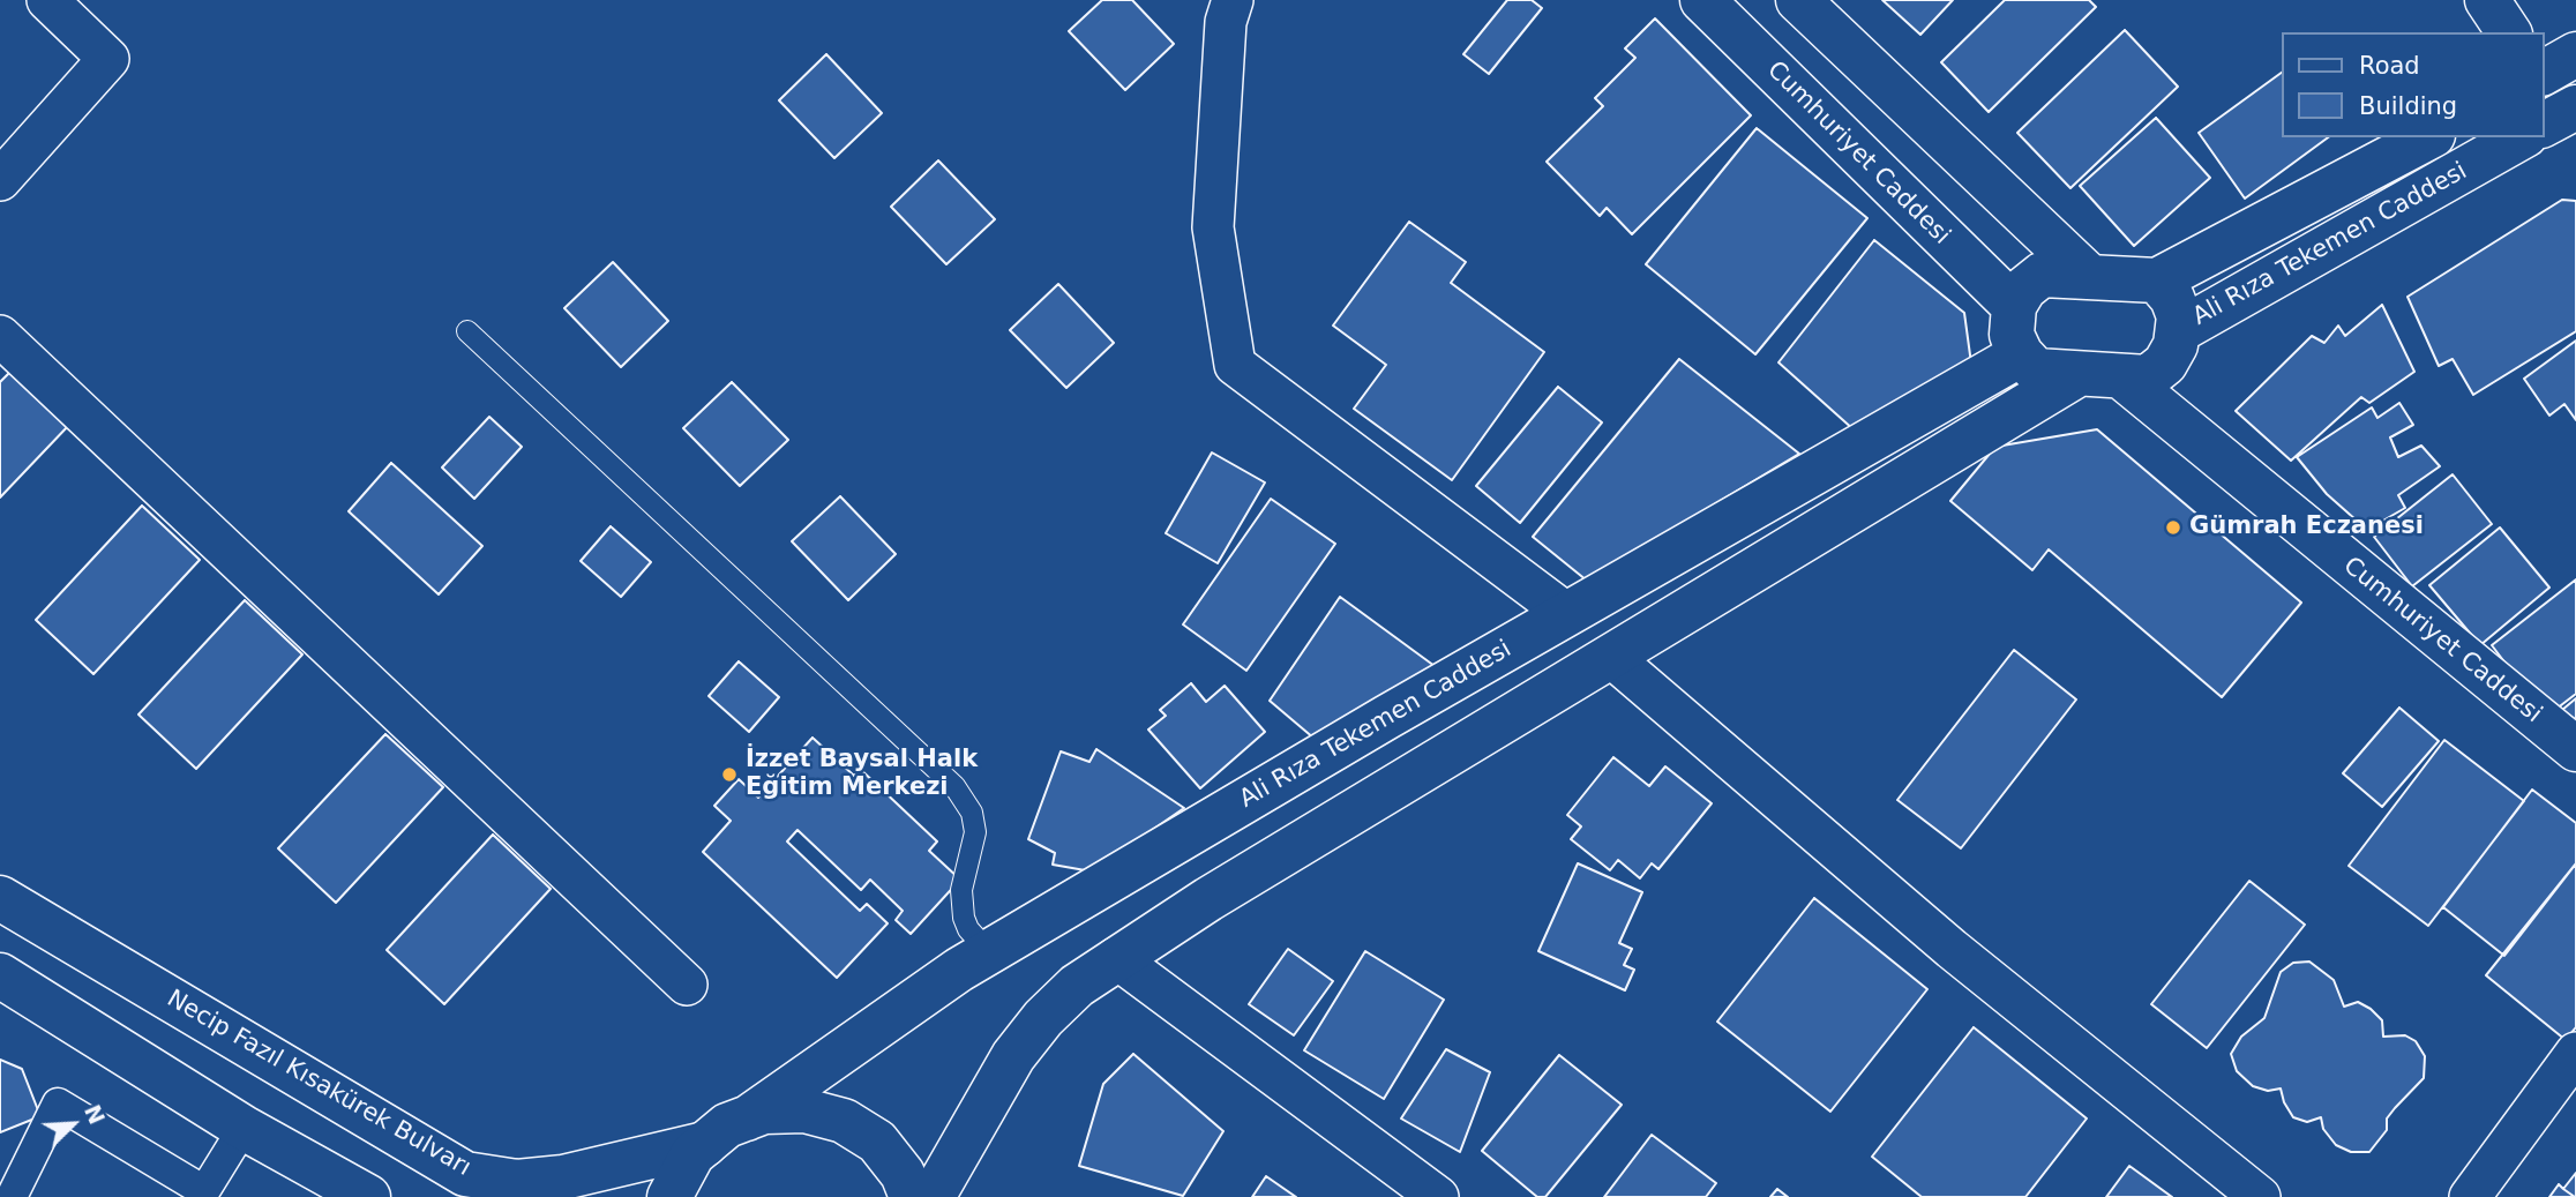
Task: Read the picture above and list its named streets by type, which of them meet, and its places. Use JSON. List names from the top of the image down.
{
  "streets": {
    "main road": ["Cumhuriyet Caddesi", "Ali Rıza Tekemen Caddesi", "Necip Fazıl Kısakürek Bulvarı"]
  },
  "crossings": [
    ["Cumhuriyet Caddesi", "Ali Rıza Tekemen Caddesi"]
  ],
  "places": ["Gümrah Eczanesi", "İzzet Baysal Halk Eğitim Merkezi"],
  "legend": ["Road", "Building"],
  "north": "top right"
}
